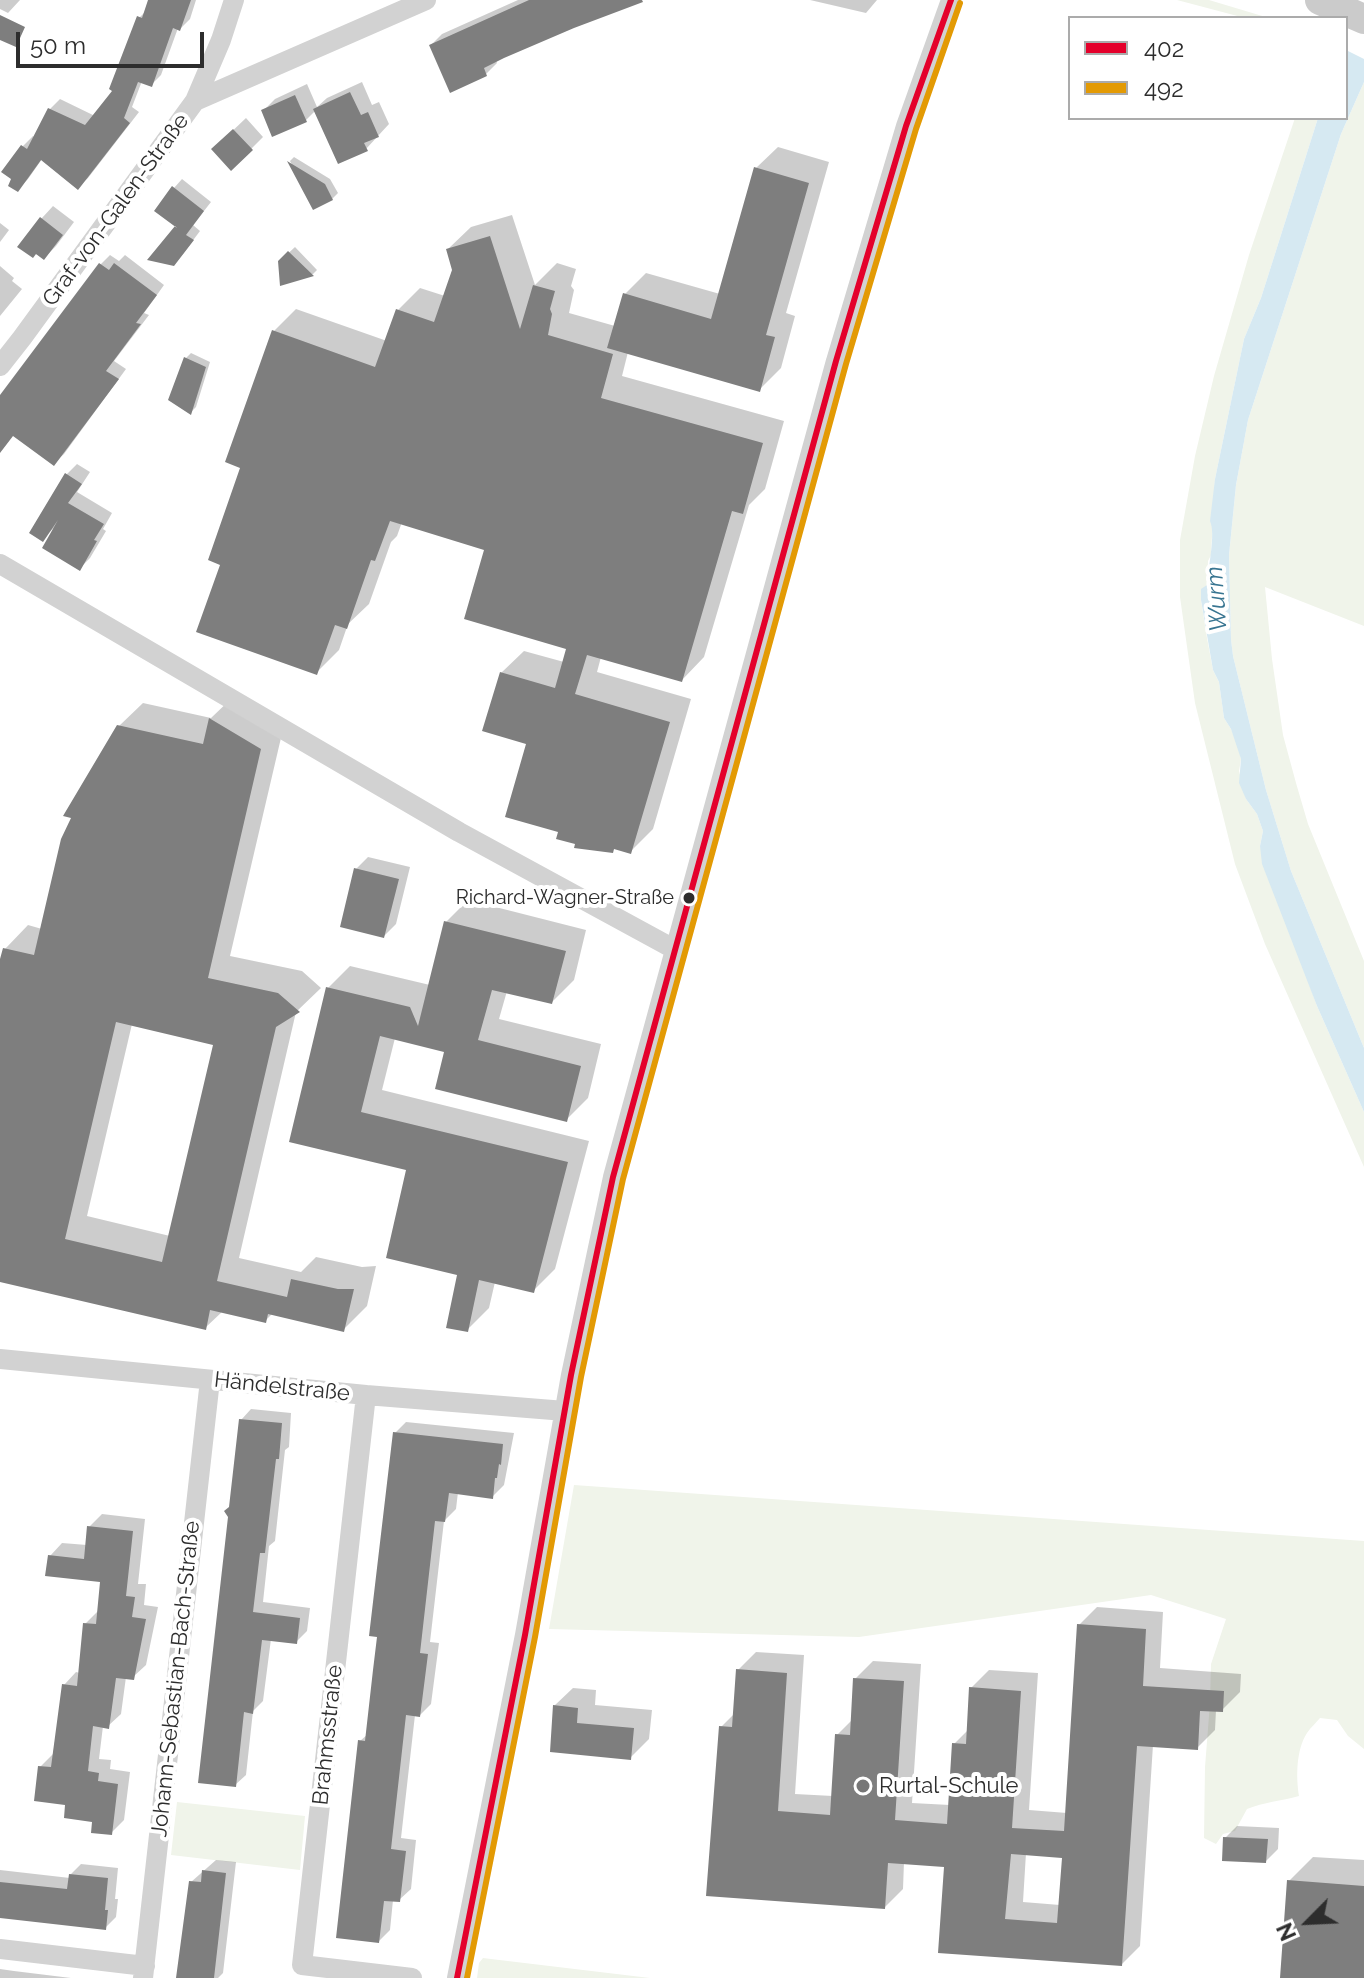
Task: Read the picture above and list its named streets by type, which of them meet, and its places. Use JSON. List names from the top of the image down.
{
  "streets": {
    "street": [
      "Graf-von-Galen-Straße",
      "Händelstraße",
      "Johann-Sebastian-Bach-Straße",
      "Brahmsstraße"
    ]
  },
  "crossings": [
    ["Händelstraße", "Johann-Sebastian-Bach-Straße"],
    ["Händelstraße", "Brahmsstraße"]
  ],
  "water": ["Wurm"],
  "places": ["Richard-Wagner-Straße", "Rurtal-Schule"],
  "lines": ["transit line 402", "transit line 492"],
  "legend": ["402", "492"],
  "scale_bar": "50 m",
  "north": "bottom left"
}
